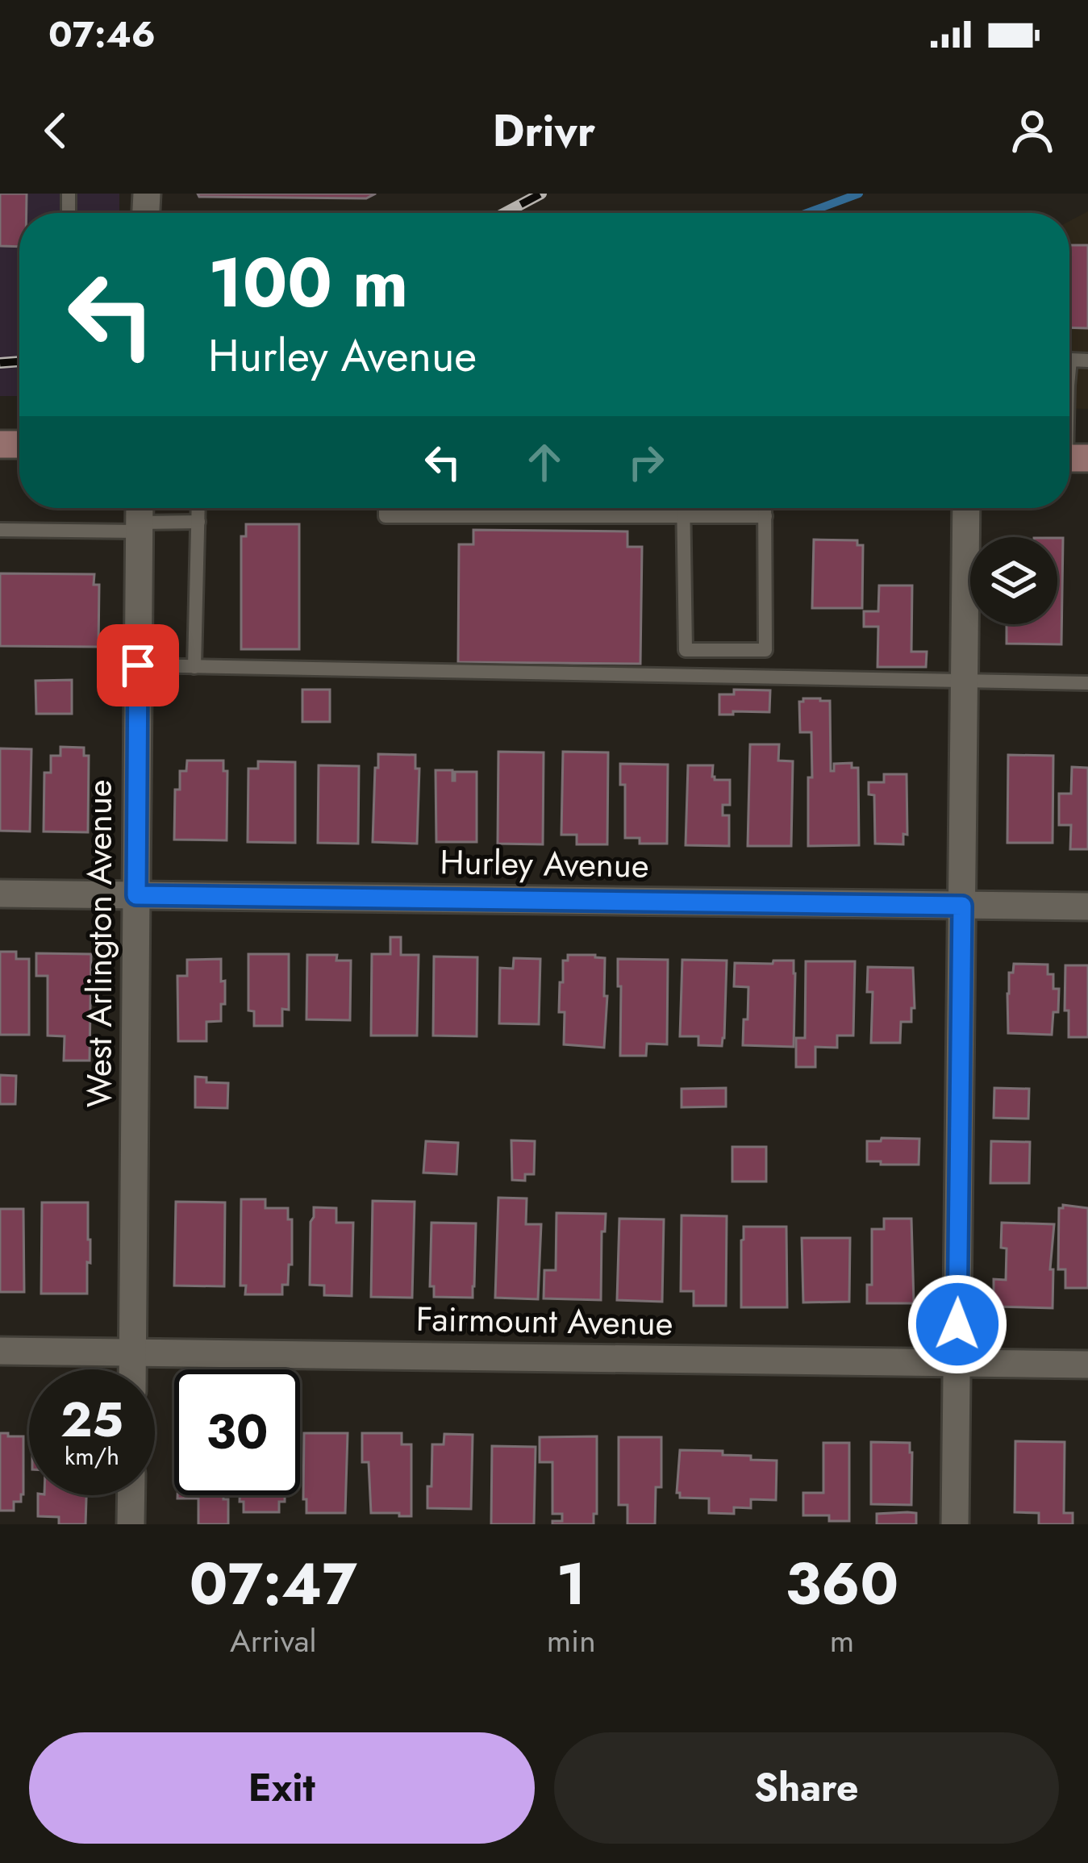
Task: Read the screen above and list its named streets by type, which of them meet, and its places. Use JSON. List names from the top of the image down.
{
  "streets": {
    "street": ["Hurley Avenue", "West Arlington Avenue", "Fairmount Avenue"]
  },
  "crossings": [
    ["Hurley Avenue", "West Arlington Avenue"],
    ["West Arlington Avenue", "Fairmount Avenue"]
  ],
  "page": {
    "status": "07:46",
    "header": "Drivr",
    "turn": ["100 m", "Hurley Avenue"],
    "speed": "25 km/h",
    "limit": "30",
    "eta": [
      "07:47",
      "Arrival",
      "1",
      "min",
      "360",
      "m"
    ],
    "buttons": ["Exit", "Share"]
  }
}
